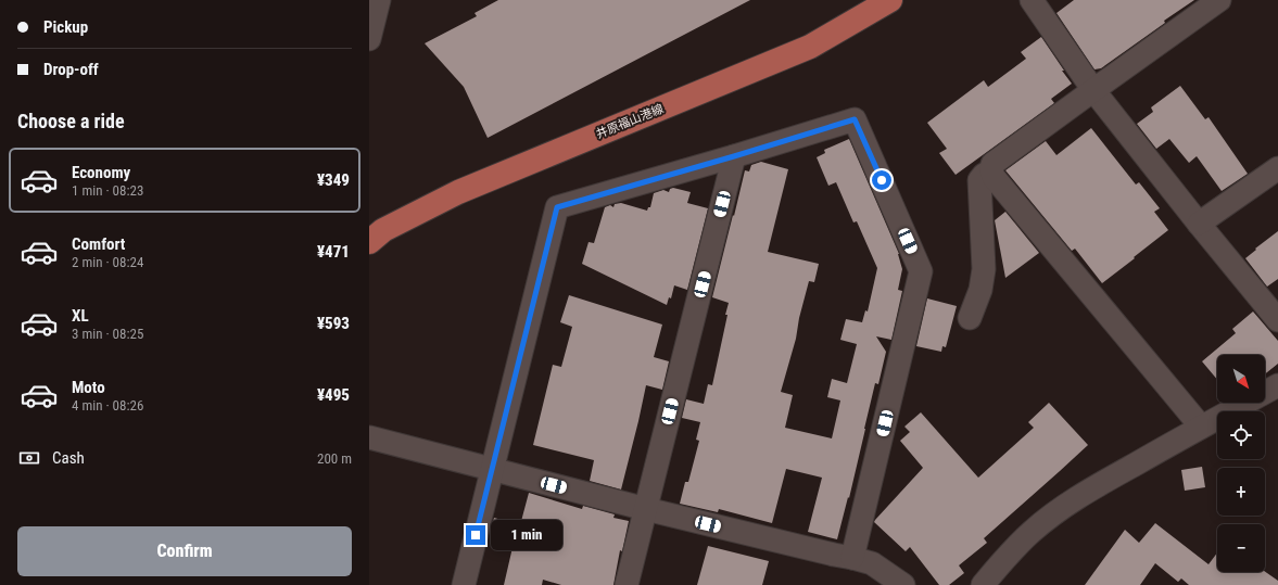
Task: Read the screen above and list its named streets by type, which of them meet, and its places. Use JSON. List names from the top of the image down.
{
  "streets": {
    "main road": ["井原福山港線"]
  },
  "north": "bottom right",
  "page": {
    "banner": ["Pickup", "Drop-off"],
    "heading": "Choose a ride",
    "list": [
      {
        "name": "Economy",
        "note": "1 min · 08:23",
        "value": "¥349"
      },
      {
        "name": "Comfort",
        "note": "2 min · 08:24",
        "value": "¥471"
      },
      {
        "name": "XL",
        "note": "3 min · 08:25",
        "value": "¥593"
      },
      {
        "name": "Moto",
        "note": "4 min · 08:26",
        "value": "¥495"
      }
    ],
    "map_buttons": ["+", "−"],
    "pay": ["Cash", "200 m"],
    "buttons": "Confirm",
    "bubble": "1 min"
  }
}
